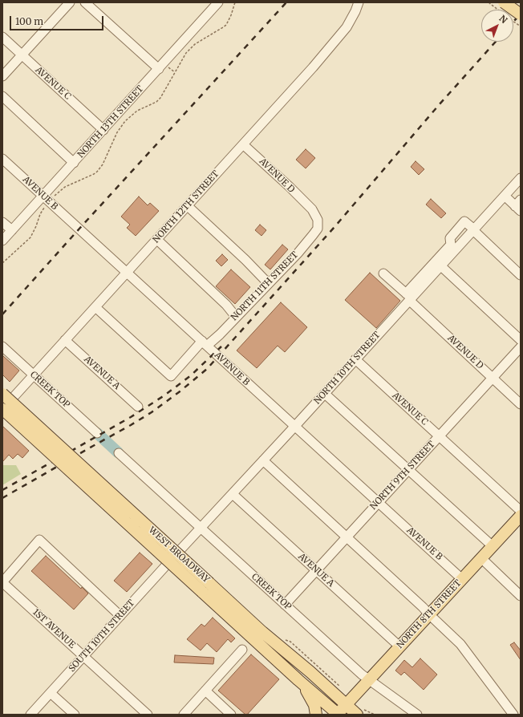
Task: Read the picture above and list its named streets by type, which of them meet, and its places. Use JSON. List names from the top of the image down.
{
  "streets": {
    "main road": ["WEST BROADWAY", "NORTH 8TH STREET"],
    "street": [
      "AVENUE C",
      "NORTH 13TH STREET",
      "AVENUE D",
      "AVENUE B",
      "NORTH 12TH STREET",
      "NORTH 11TH STREET",
      "NORTH 10TH STREET",
      "AVENUE A",
      "CREEK TOP",
      "NORTH 9TH STREET",
      "1ST AVENUE",
      "SOUTH 10TH STREET"
    ]
  },
  "crossings": [
    ["AVENUE C", "NORTH 13TH STREET"],
    ["AVENUE C", "NORTH 10TH STREET"],
    ["AVENUE C", "NORTH 9TH STREET"],
    ["NORTH 13TH STREET", "AVENUE B"],
    ["AVENUE D", "NORTH 12TH STREET"],
    ["AVENUE D", "NORTH 11TH STREET"],
    ["AVENUE D", "NORTH 10TH STREET"],
    ["AVENUE D", "NORTH 9TH STREET"],
    ["AVENUE B", "NORTH 12TH STREET"],
    ["AVENUE B", "NORTH 11TH STREET"],
    ["AVENUE B", "NORTH 10TH STREET"],
    ["AVENUE B", "NORTH 9TH STREET"],
    ["AVENUE B", "NORTH 8TH STREET"],
    ["NORTH 12TH STREET", "NORTH 11TH STREET"],
    ["NORTH 12TH STREET", "AVENUE A"],
    ["NORTH 12TH STREET", "CREEK TOP"],
    ["NORTH 12TH STREET", "WEST BROADWAY"],
    ["NORTH 10TH STREET", "AVENUE A"],
    ["NORTH 10TH STREET", "CREEK TOP"],
    ["NORTH 10TH STREET", "SOUTH 10TH STREET"],
    ["AVENUE A", "NORTH 9TH STREET"],
    ["AVENUE A", "NORTH 8TH STREET"],
    ["CREEK TOP", "NORTH 9TH STREET"],
    ["CREEK TOP", "NORTH 8TH STREET"],
    ["WEST BROADWAY", "NORTH 8TH STREET"],
    ["1ST AVENUE", "SOUTH 10TH STREET"]
  ],
  "scale_bar": "100 m",
  "north": "top right"
}
